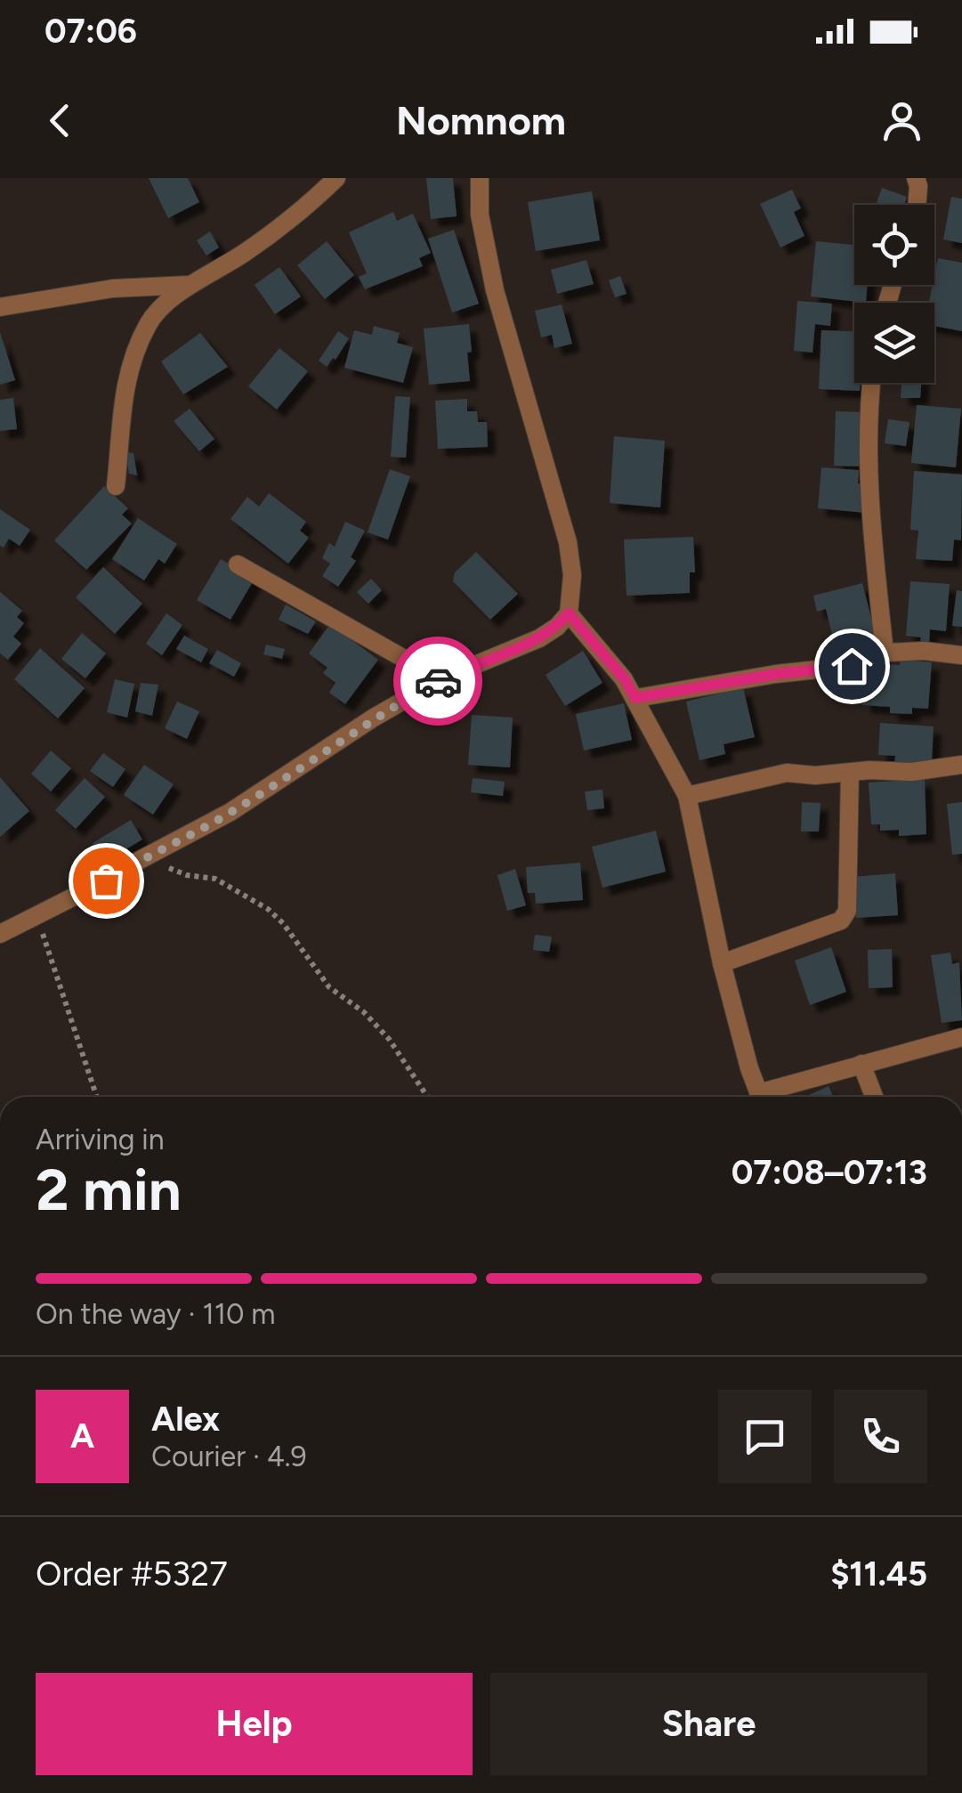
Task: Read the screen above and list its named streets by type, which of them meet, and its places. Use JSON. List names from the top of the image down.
{
  "page": {
    "status": "07:06",
    "header": "Nomnom",
    "heading": ["2 min", "Arriving in", "07:08–07:13"],
    "panel": [
      "Alex",
      "Courier · 4.9",
      "Order #5327",
      "$11.45"
    ],
    "bar": "On the way · 110 m",
    "round": "A",
    "buttons": ["Help", "Share"]
  }
}
